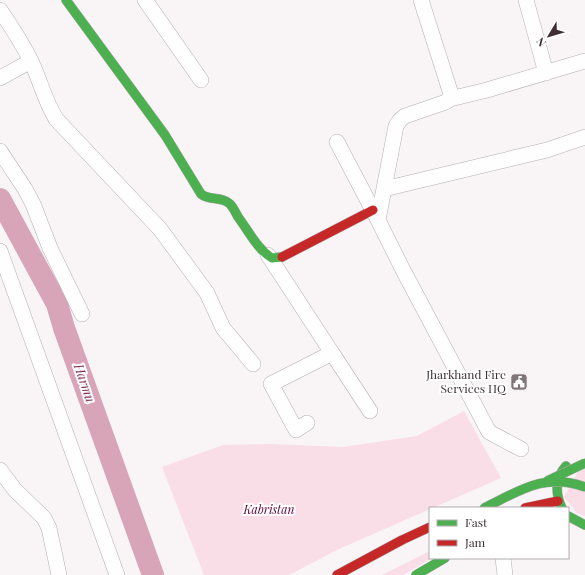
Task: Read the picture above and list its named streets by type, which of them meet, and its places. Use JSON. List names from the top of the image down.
{
  "water": ["Harmu"],
  "parks": ["Kabristan"],
  "places": {
    "public building": ["Jharkhand Fire Services HQ"]
  },
  "legend": ["Fast", "Jam"],
  "north": "bottom left"
}
